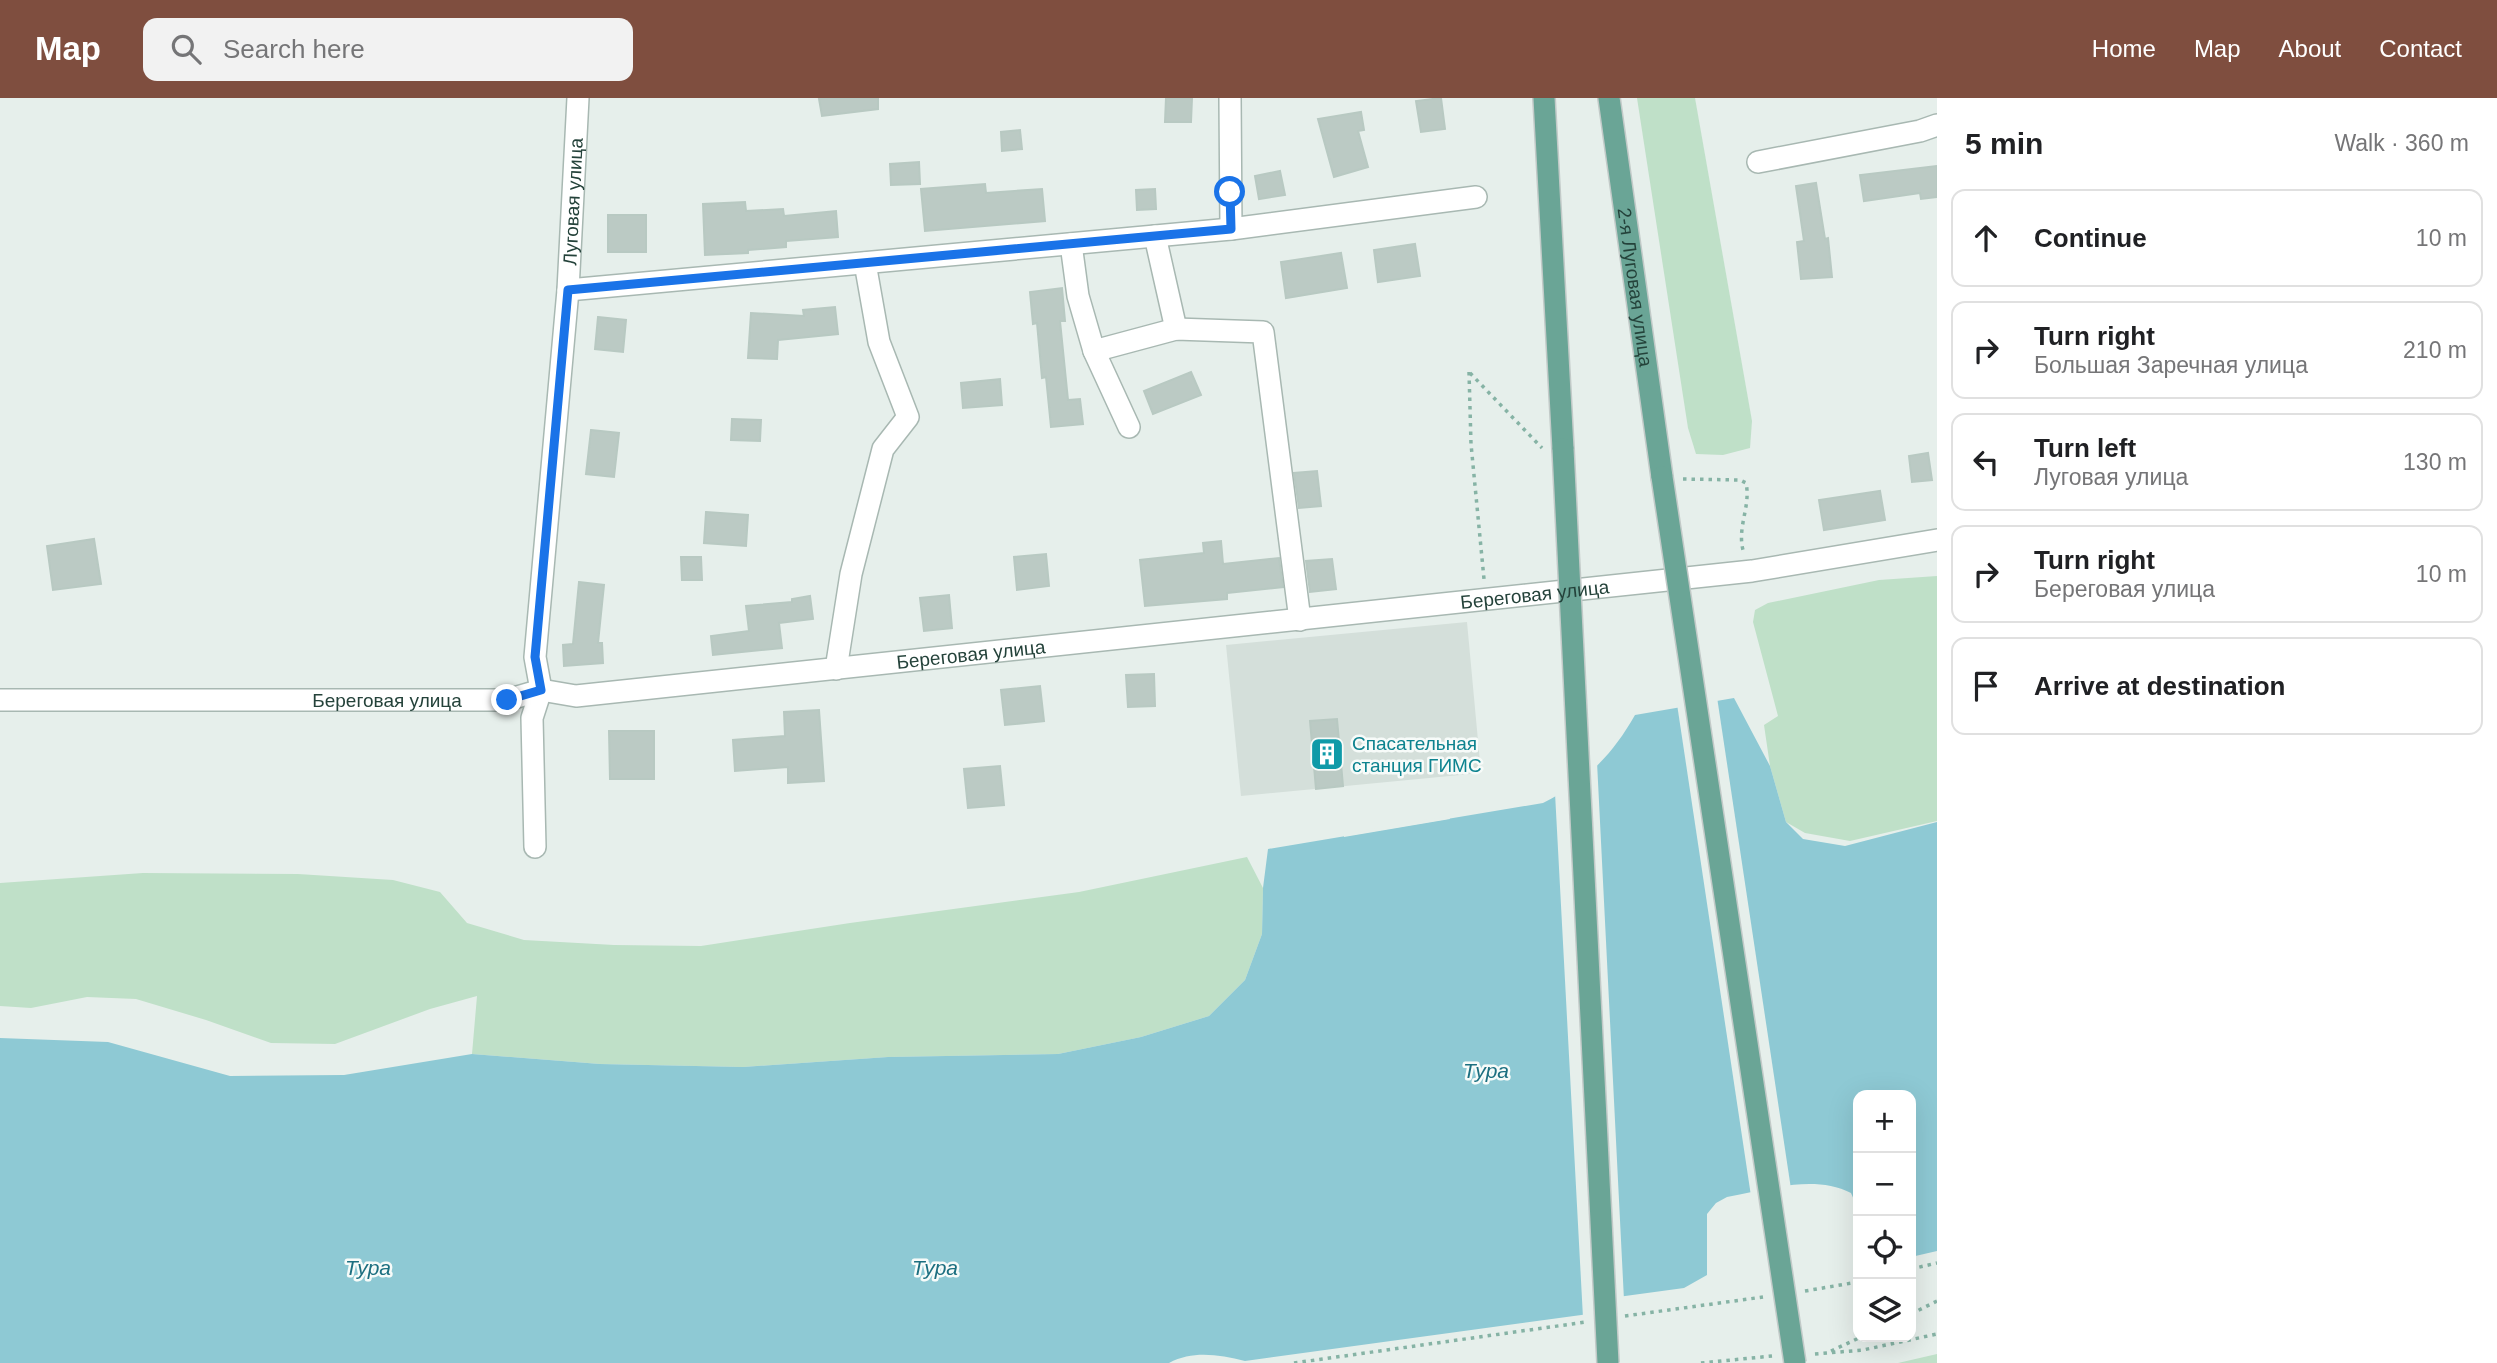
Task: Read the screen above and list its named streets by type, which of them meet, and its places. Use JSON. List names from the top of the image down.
{
  "streets": {
    "main road": ["2-я Луговая улица"],
    "street": ["Луговая улица", "Береговая улица"]
  },
  "crossings": [
    ["Луговая улица", "Береговая улица"]
  ],
  "water": ["Тура"],
  "places": {
    "building": ["Спасательная станция ГИМС"]
  },
  "page": {
    "header": "Map",
    "search": "Search here",
    "nav": [
      "Home",
      "Map",
      "About",
      "Contact"
    ],
    "heading": ["5 min", "Walk · 360 m"],
    "list": [
      ["Continue", "10 m"],
      ["Turn right", "Большая Заречная улица", "210 m"],
      ["Turn left", "Луговая улица", "130 m"],
      ["Turn right", "Береговая улица", "10 m"],
      "Arrive at destination"
    ],
    "map_buttons": ["+", "−"]
  }
}
